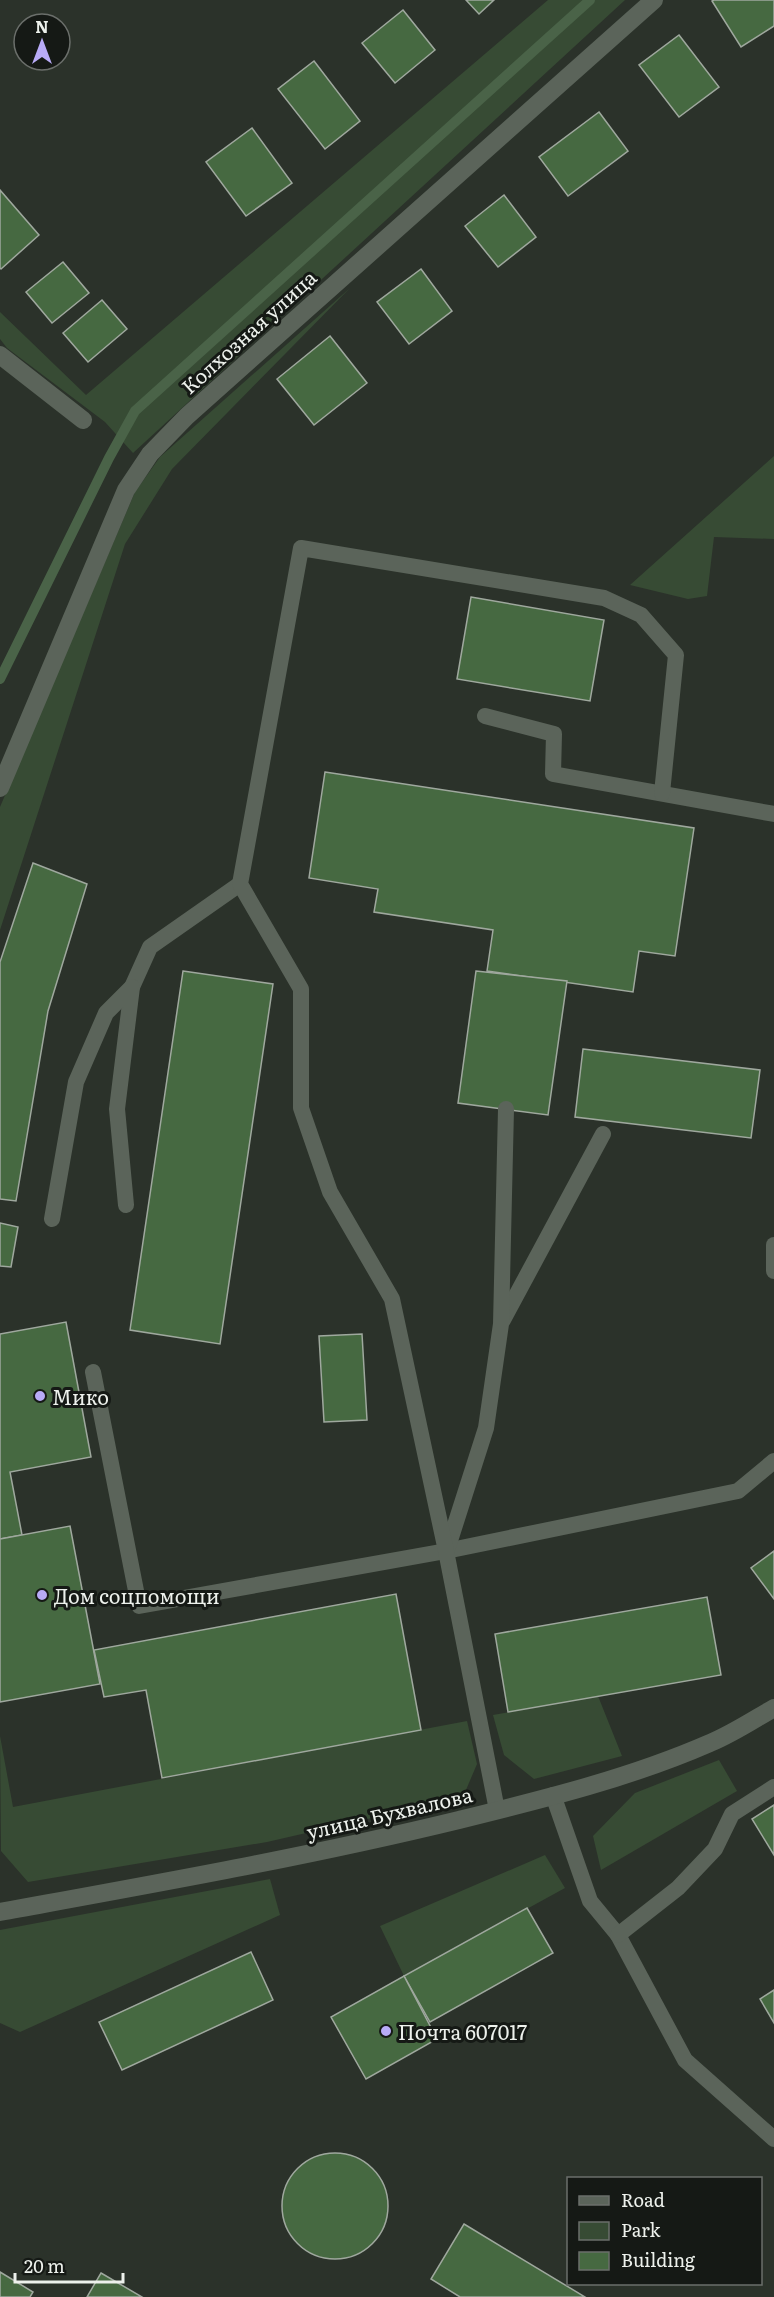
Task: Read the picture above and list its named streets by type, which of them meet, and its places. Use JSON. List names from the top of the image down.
{
  "streets": {
    "street": ["Колхозная улица", "улица Бухвалова"]
  },
  "places": ["Мико", "Дом соцпомощи", "Почта 607017"],
  "legend": ["Road", "Park", "Building"],
  "scale_bar": "20 m",
  "north": "top"
}
